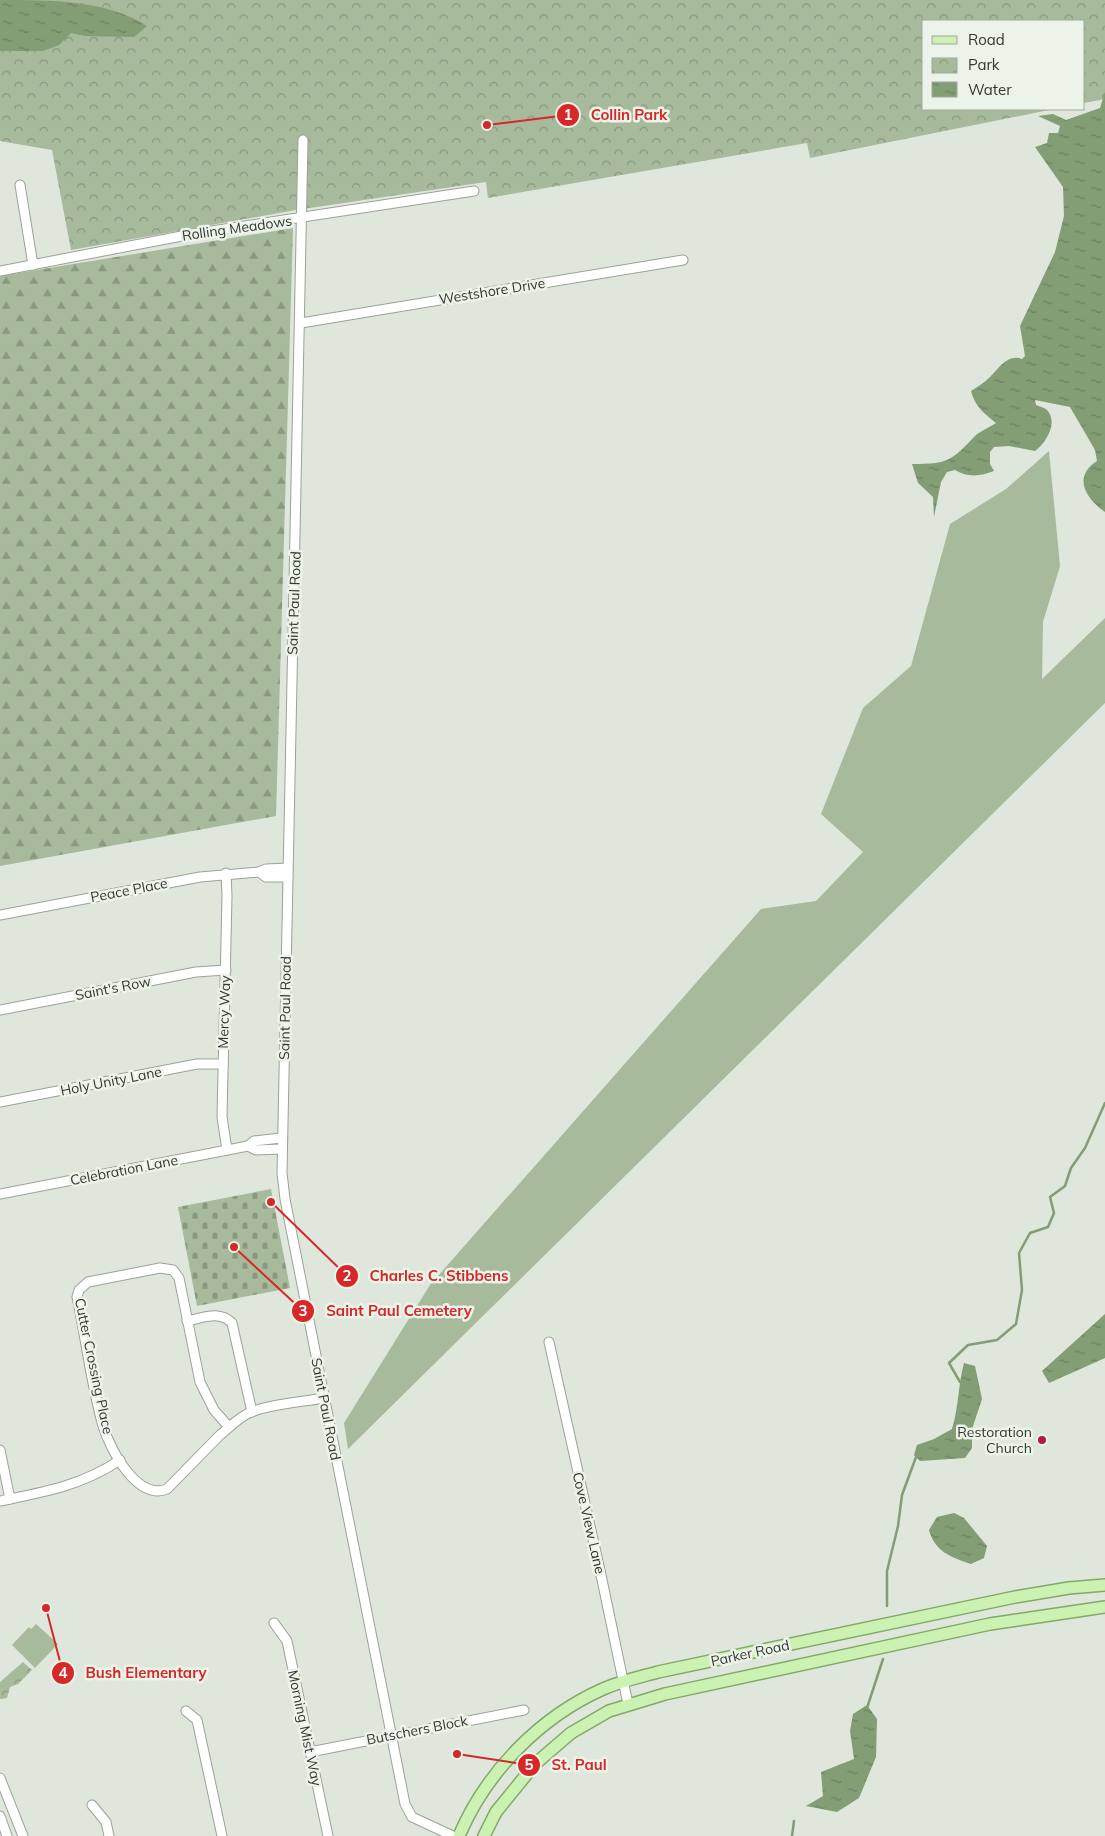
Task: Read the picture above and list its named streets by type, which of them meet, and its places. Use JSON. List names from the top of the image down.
{
  "streets": {
    "main road": ["Parker Road"],
    "street": [
      "Rolling Meadows",
      "Westshore Drive",
      "Saint Paul Road",
      "Peace Place",
      "Saint's Row",
      "Mercy Way",
      "Holy Unity Lane",
      "Celebration Lane",
      "Cutter Crossing Place",
      "Cove View Lane",
      "Morning Mist Way",
      "Butschers Block"
    ]
  },
  "crossings": [
    ["Rolling Meadows", "Saint Paul Road"],
    ["Westshore Drive", "Saint Paul Road"],
    ["Saint Paul Road", "Peace Place"],
    ["Saint Paul Road", "Celebration Lane"],
    ["Saint Paul Road", "Cutter Crossing Place"],
    ["Saint Paul Road", "Butschers Block"],
    ["Peace Place", "Mercy Way"],
    ["Saint's Row", "Mercy Way"],
    ["Mercy Way", "Holy Unity Lane"],
    ["Mercy Way", "Celebration Lane"],
    ["Cove View Lane", "Parker Road"],
    ["Morning Mist Way", "Butschers Block"]
  ],
  "places": [
    "Collin Park",
    "Charles C. Stibbens",
    "Saint Paul Cemetery",
    "Restoration Church",
    "Bush Elementary",
    "St. Paul"
  ],
  "legend": ["Road", "Park", "Water"]
}
